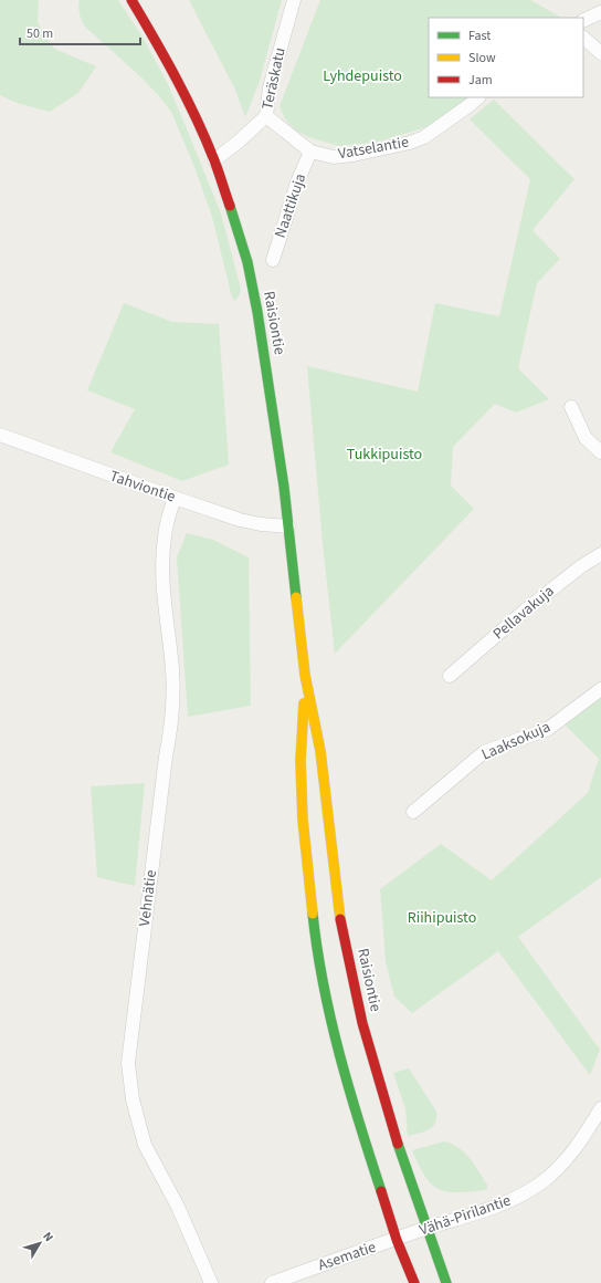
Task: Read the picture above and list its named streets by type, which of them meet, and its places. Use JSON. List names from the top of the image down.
{
  "streets": {
    "main road": ["Raisiontie"],
    "street": [
      "Teräskatu",
      "Vatselantie",
      "Naattikuja",
      "Tahviontie",
      "Pellavakuja",
      "Laaksokuja",
      "Vehnätie",
      "Vähä-Pirilantie",
      "Asematie"
    ]
  },
  "crossings": [
    ["Teräskatu", "Vatselantie"],
    ["Teräskatu", "Raisiontie"],
    ["Vatselantie", "Naattikuja"],
    ["Raisiontie", "Tahviontie"],
    ["Raisiontie", "Vähä-Pirilantie"],
    ["Raisiontie", "Asematie"],
    ["Tahviontie", "Vehnätie"],
    ["Vähä-Pirilantie", "Asematie"]
  ],
  "parks": ["Lyhdepuisto", "Tukkipuisto", "Riihipuisto"],
  "legend": ["Fast", "Slow", "Jam"],
  "scale_bar": "50 m",
  "north": "top right"
}
